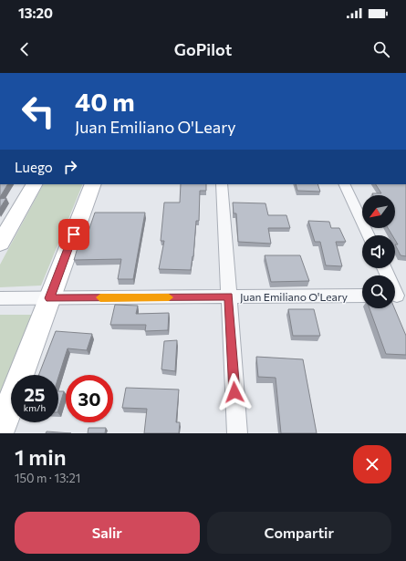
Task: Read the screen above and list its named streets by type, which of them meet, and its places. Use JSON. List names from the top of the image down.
{
  "streets": {
    "street": ["Juan Emiliano O'Leary"]
  },
  "north": "bottom left",
  "page": {
    "status": "13:20",
    "header": "GoPilot",
    "turn": ["40 m", "Juan Emiliano O'Leary"],
    "then": "Luego",
    "speed": "25 km/h",
    "limit": "30",
    "heading": ["1 min", "150 m · 13:21"],
    "buttons": ["Salir", "Compartir"]
  }
}
